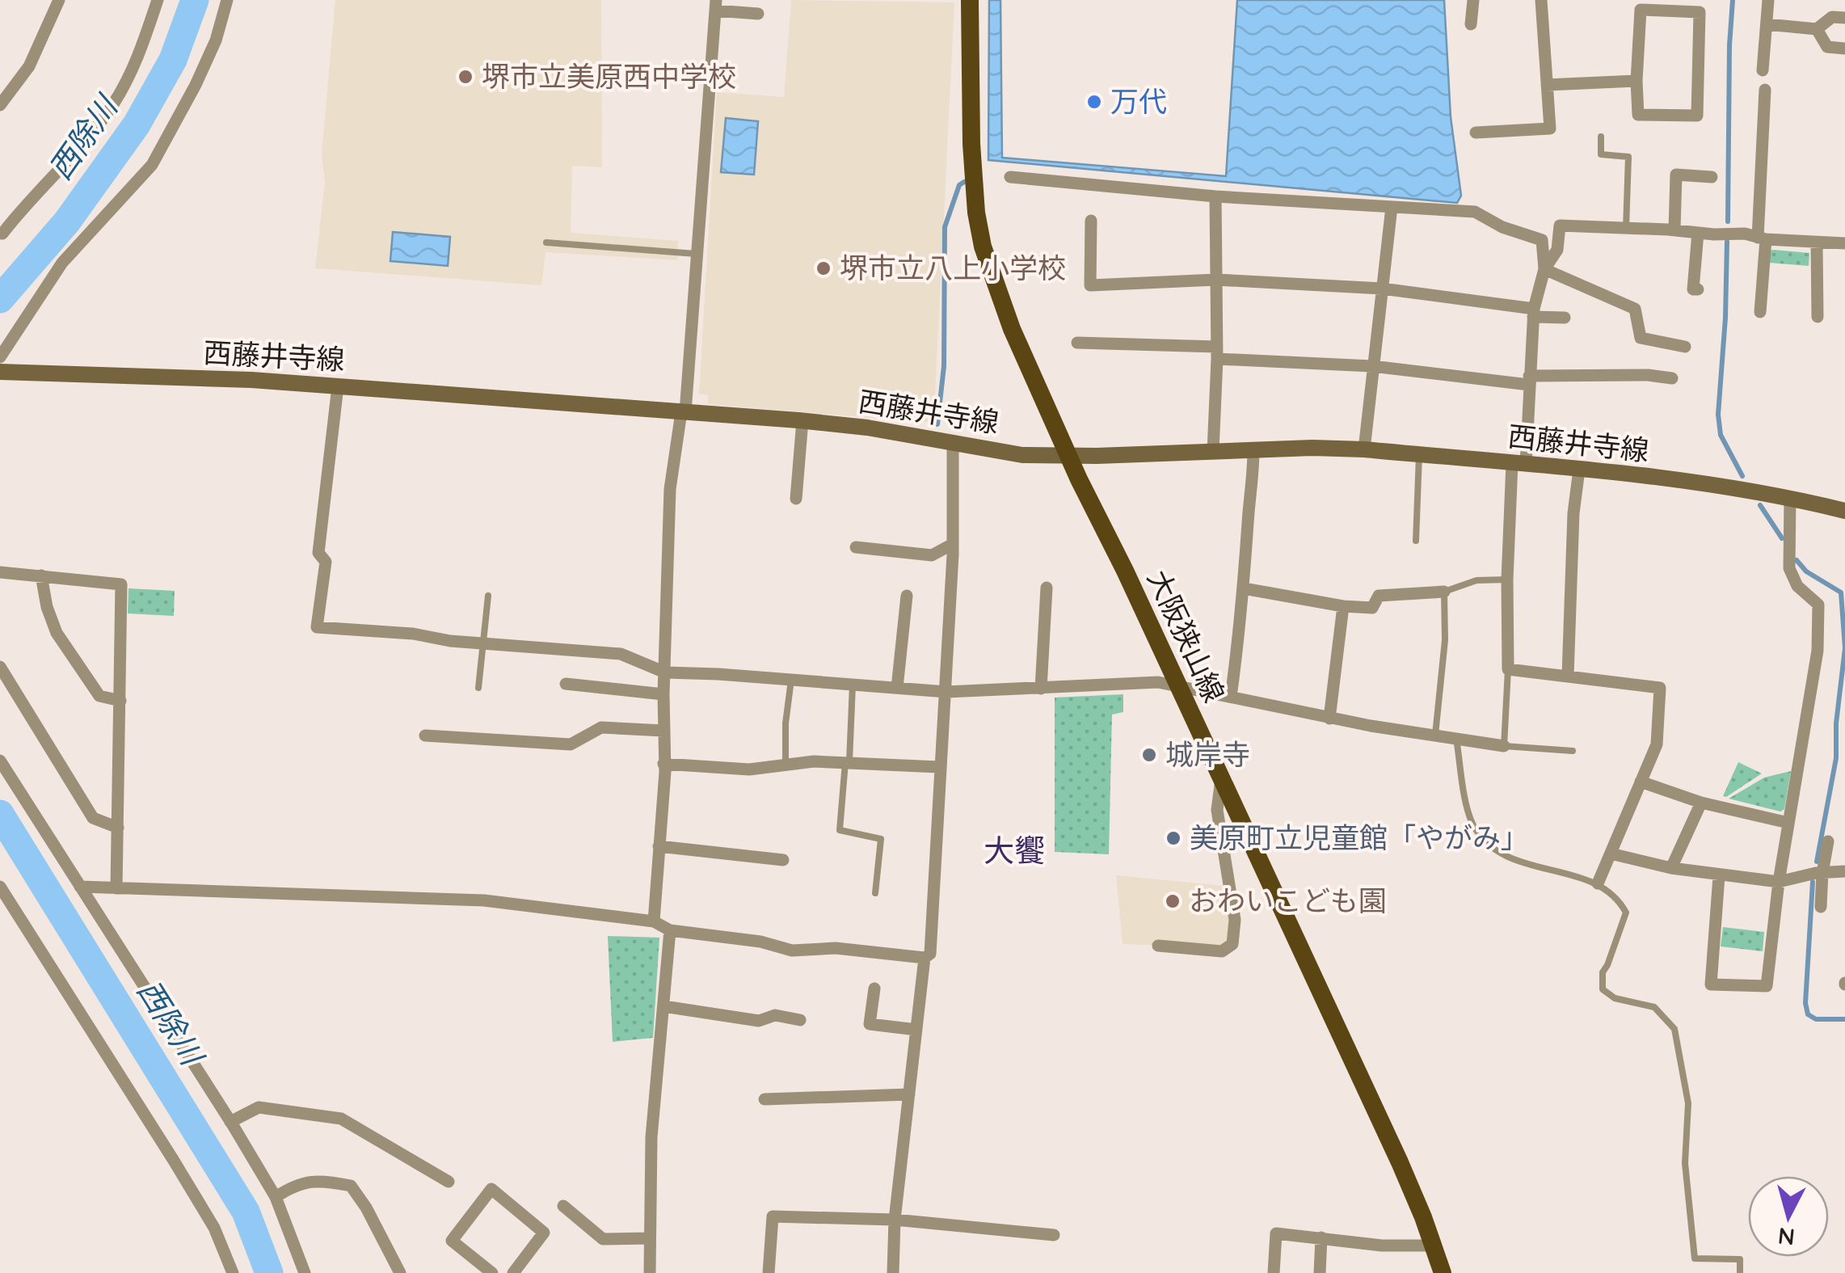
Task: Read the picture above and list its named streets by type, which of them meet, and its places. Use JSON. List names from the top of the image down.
{
  "streets": {
    "main road": ["西藤井寺線", "大阪狭山線"]
  },
  "crossings": [
    ["西藤井寺線", "大阪狭山線"]
  ],
  "districts": ["大饗"],
  "water": ["西除川"],
  "places": [
    "堺市立美原西中学校",
    "万代",
    "堺市立八上小学校",
    "城岸寺",
    "美原町立児童館「やがみ」",
    "おわいこども園"
  ],
  "north": "bottom"
}
